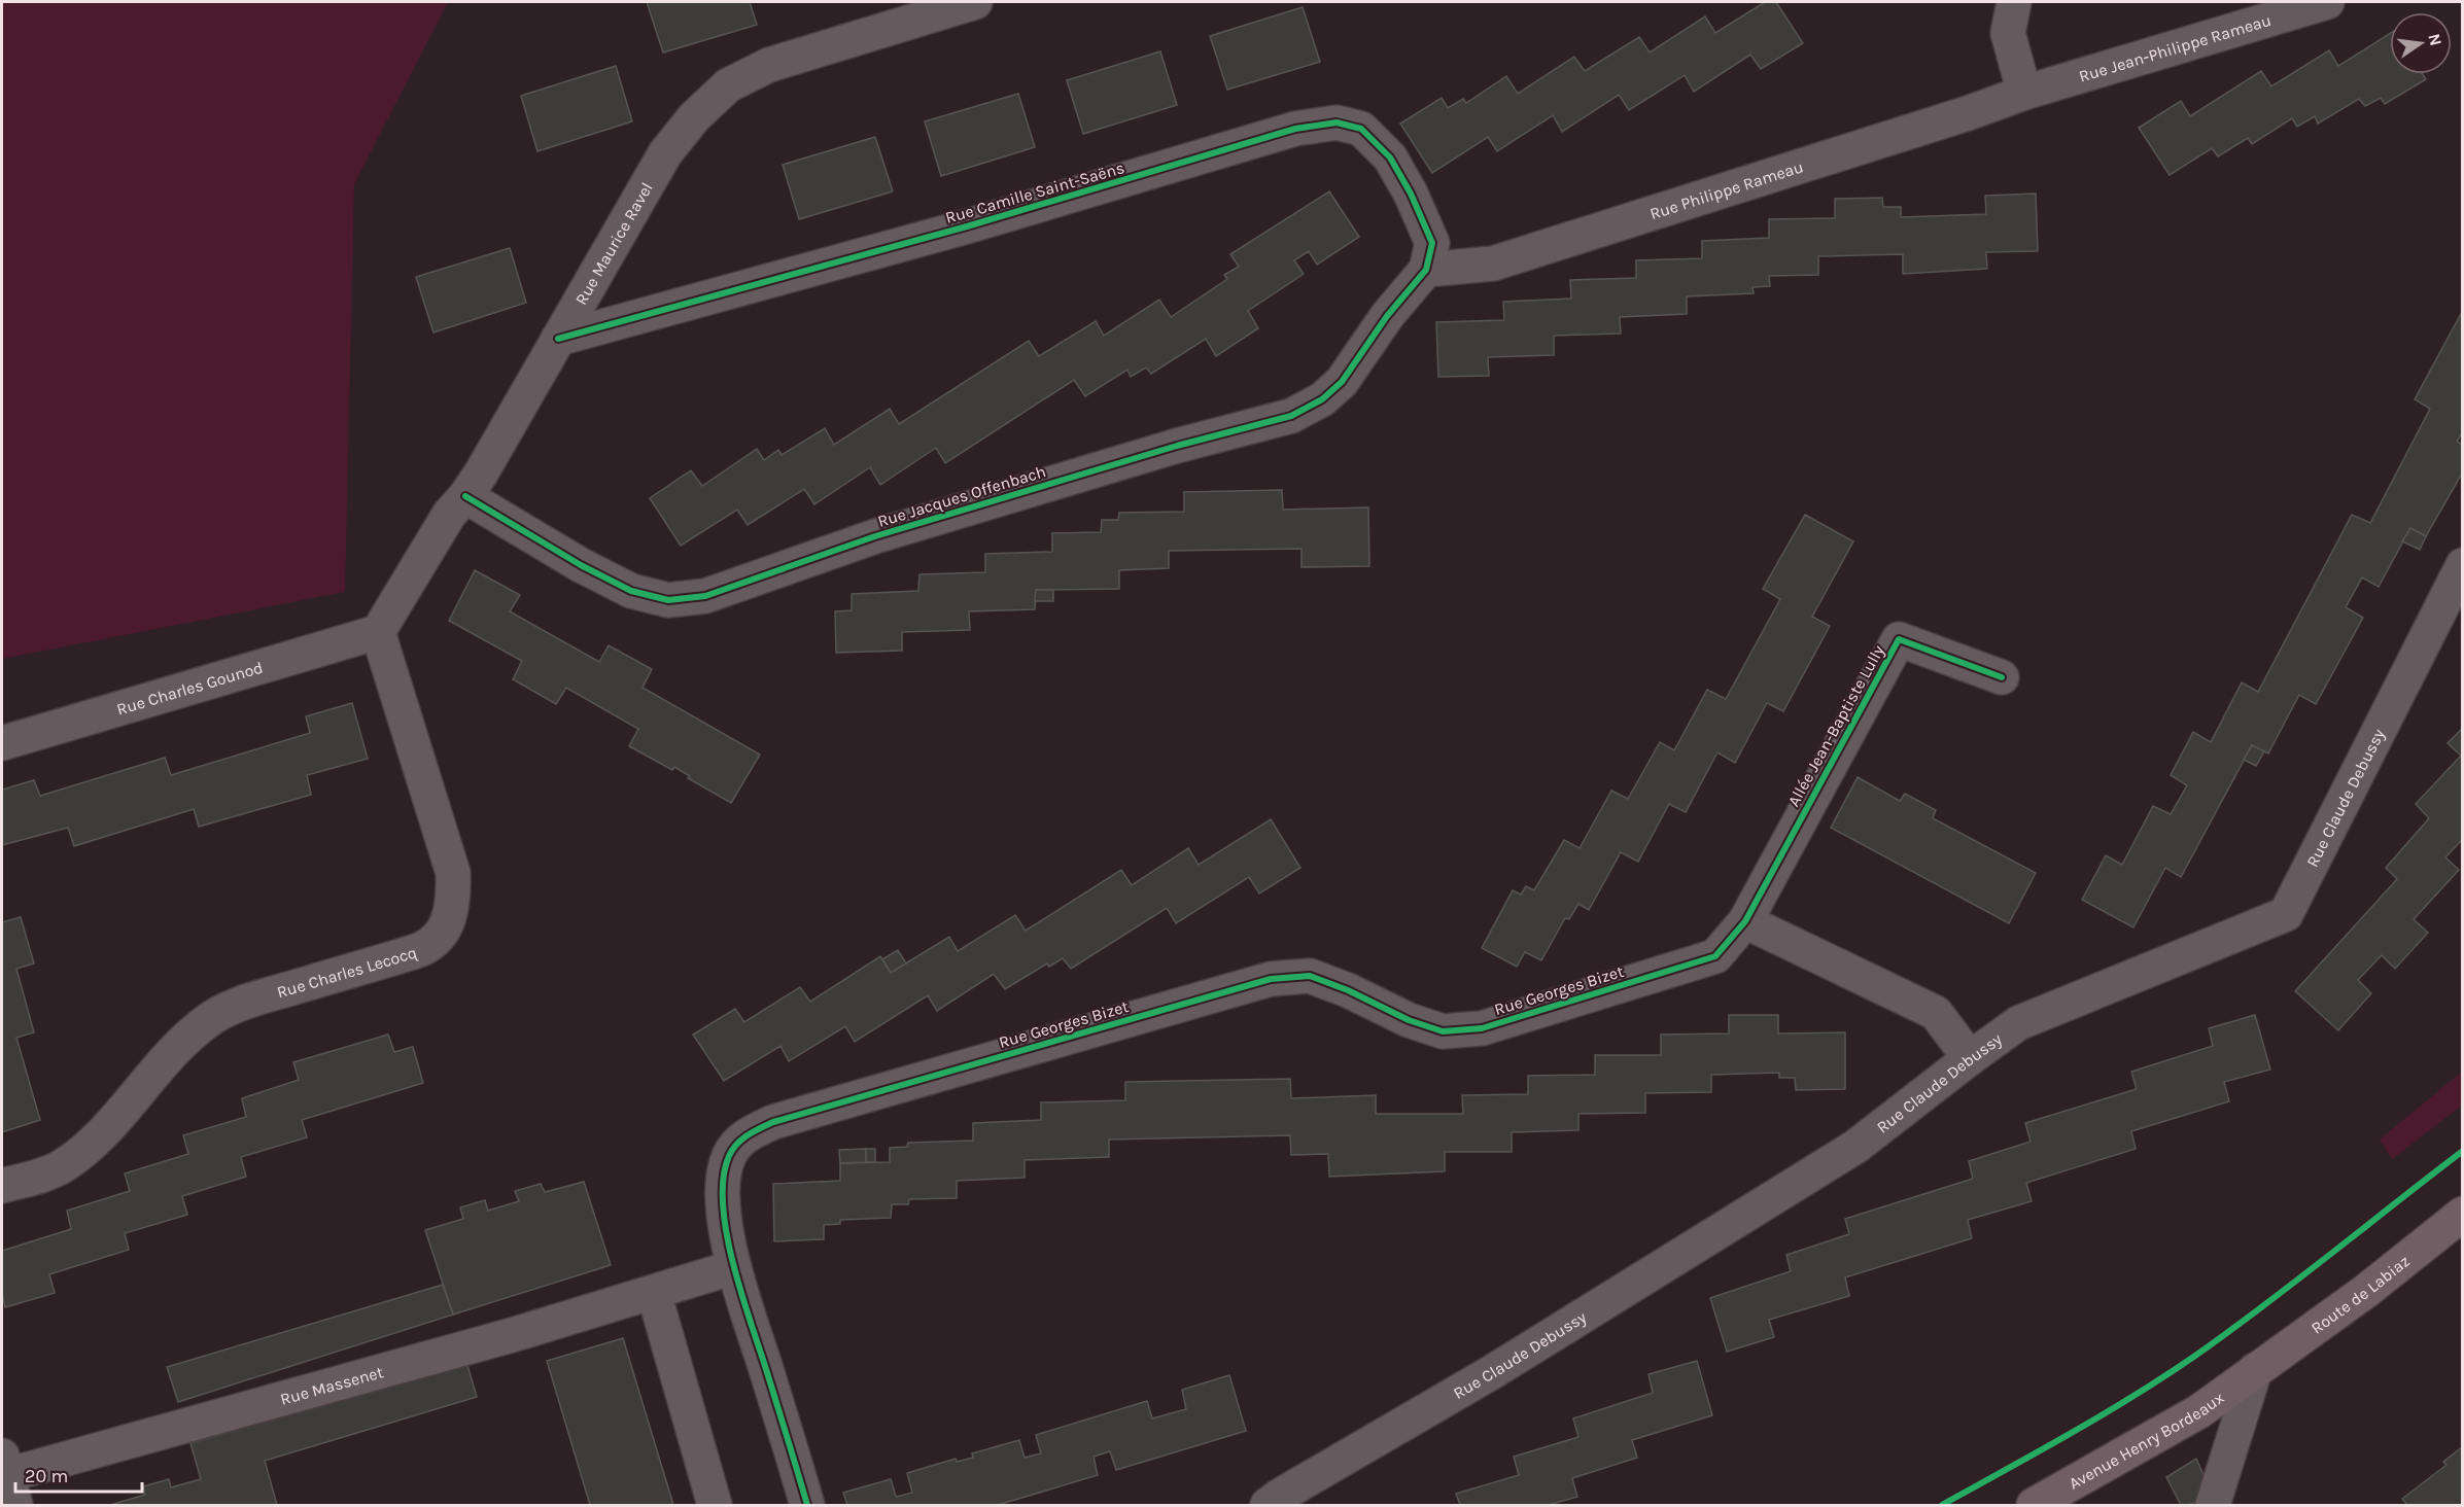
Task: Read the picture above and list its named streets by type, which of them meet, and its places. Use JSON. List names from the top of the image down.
{
  "streets": {
    "main road": ["Route de Labiaz", "Avenue Henry Bordeaux"],
    "street": [
      "Rue Jean-Philippe Rameau",
      "Rue Philippe Rameau",
      "Rue Camille Saint-Saëns",
      "Rue Maurice Ravel",
      "Rue Jacques Offenbach",
      "Rue Charles Gounod",
      "Allée Jean-Baptiste Lully",
      "Rue Claude Debussy",
      "Rue Charles Lecocq",
      "Rue Georges Bizet",
      "Rue Massenet"
    ]
  },
  "crossings": [
    ["Rue Jean-Philippe Rameau", "Rue Philippe Rameau"],
    ["Rue Philippe Rameau", "Rue Camille Saint-Saëns"],
    ["Rue Philippe Rameau", "Rue Jacques Offenbach"],
    ["Rue Camille Saint-Saëns", "Rue Maurice Ravel"],
    ["Rue Camille Saint-Saëns", "Rue Jacques Offenbach"],
    ["Rue Maurice Ravel", "Rue Jacques Offenbach"],
    ["Rue Maurice Ravel", "Rue Charles Gounod"],
    ["Rue Maurice Ravel", "Rue Charles Lecocq"],
    ["Rue Charles Gounod", "Rue Charles Lecocq"],
    ["Allée Jean-Baptiste Lully", "Rue Georges Bizet"],
    ["Rue Georges Bizet", "Rue Massenet"],
    ["Route de Labiaz", "Avenue Henry Bordeaux"]
  ],
  "scale_bar": "20 m",
  "north": "right"
}
